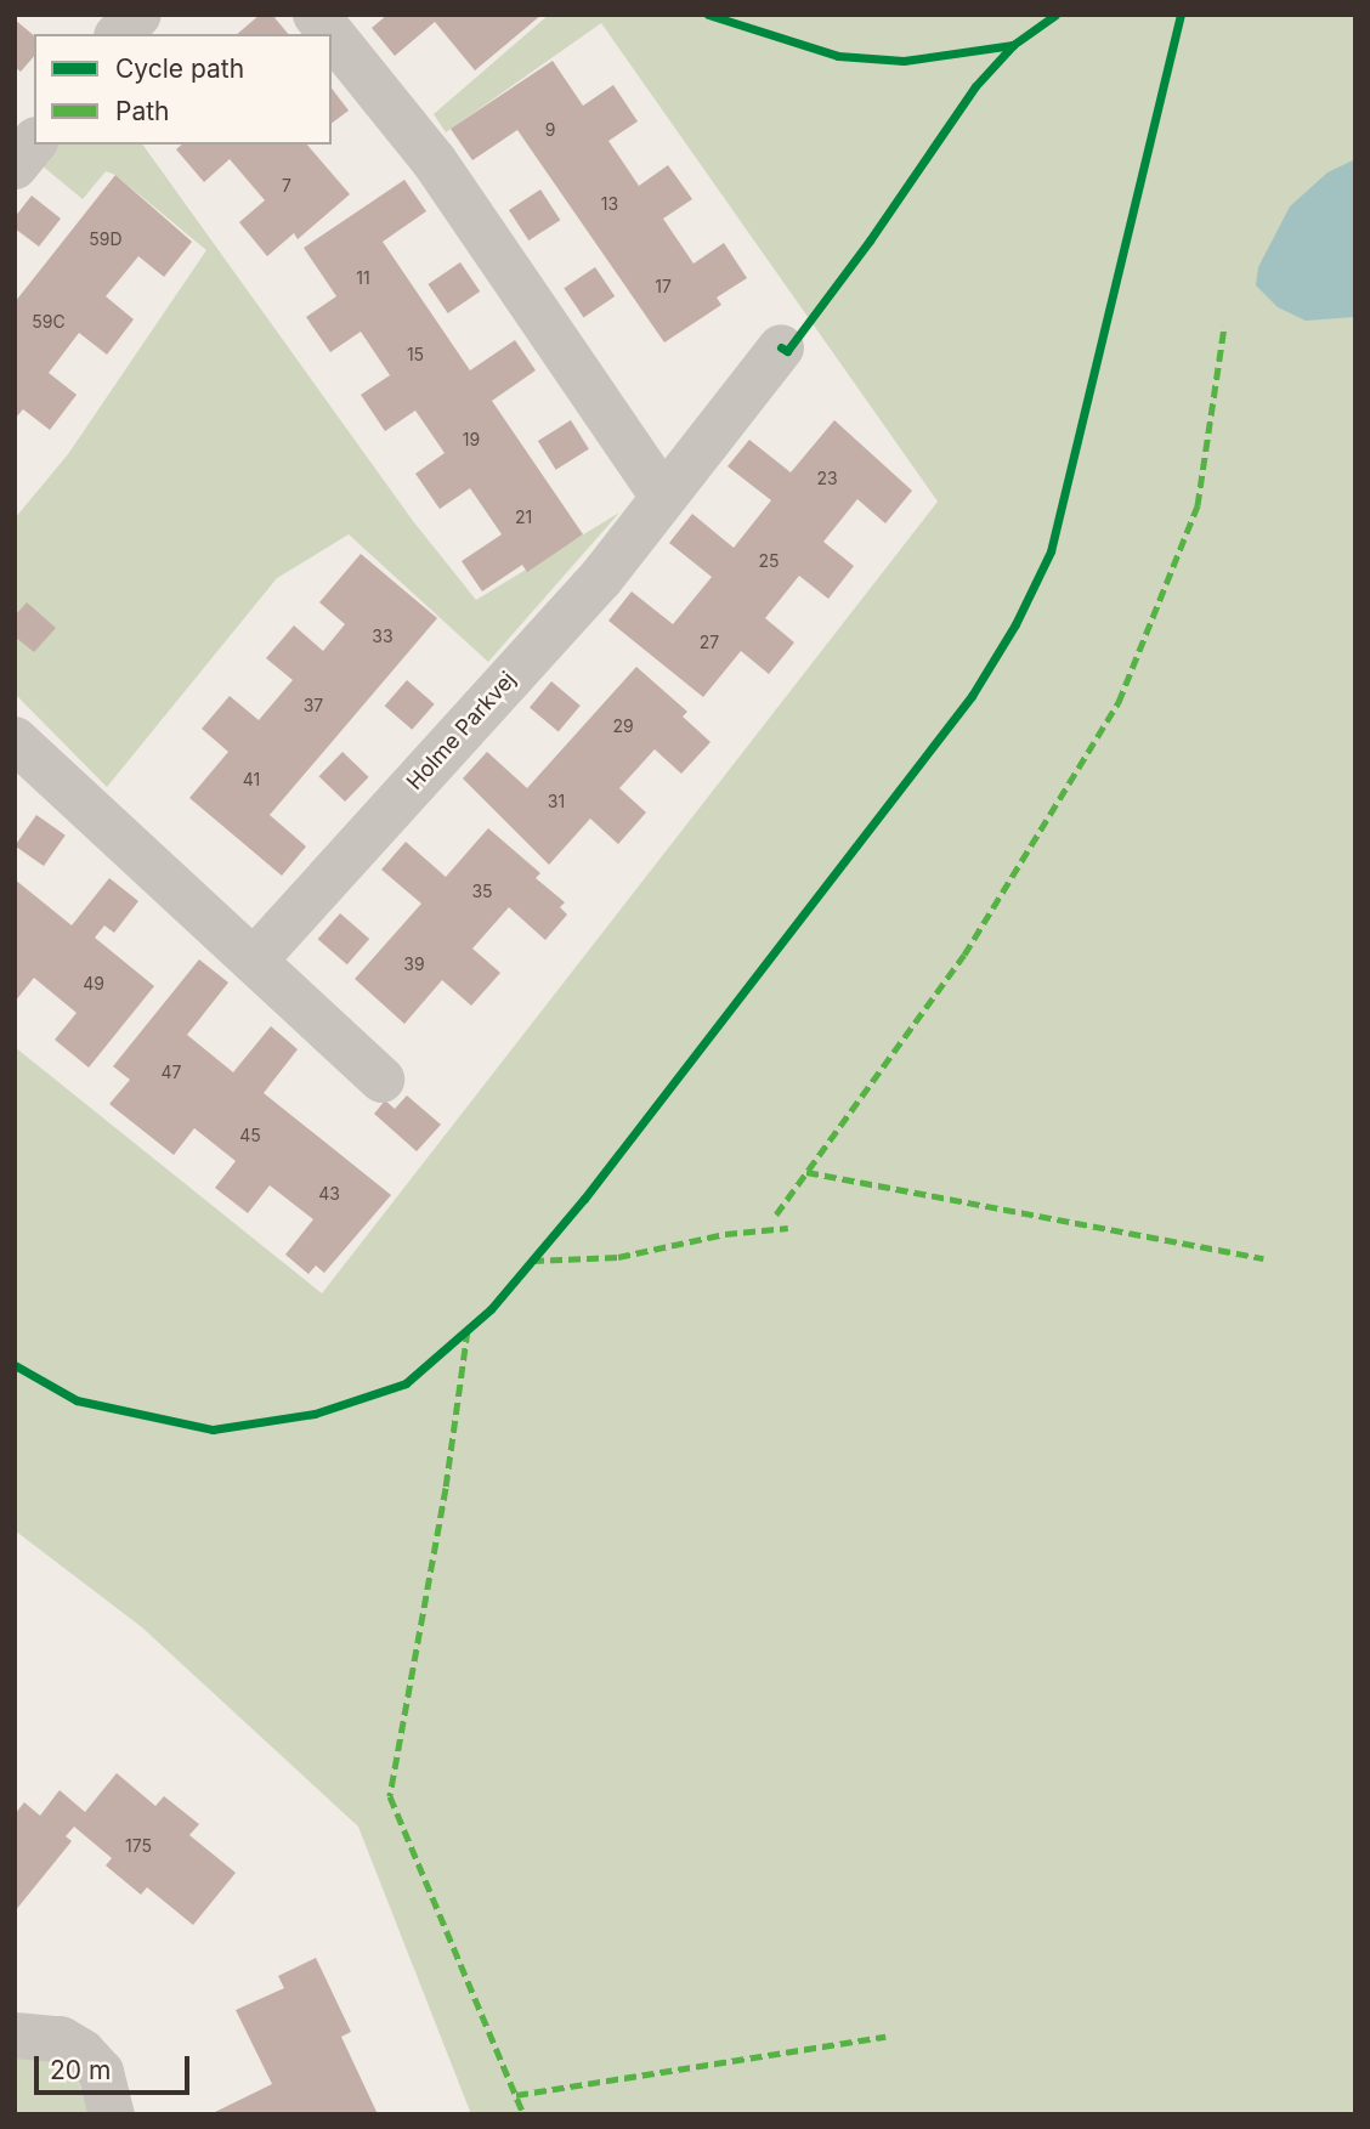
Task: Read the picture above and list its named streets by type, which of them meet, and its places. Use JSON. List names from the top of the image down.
{
  "streets": {
    "street": ["Holme Parkvej"]
  },
  "house_numbers": [
    "9",
    "7",
    "13",
    "59D",
    "11",
    "17",
    "59C",
    "15",
    "19",
    "23",
    "21",
    "25",
    "33",
    "27",
    "37",
    "29",
    "41",
    "31",
    "35",
    "39",
    "49",
    "47",
    "45",
    "43",
    "175"
  ],
  "legend": ["Cycle path", "Path"],
  "scale_bar": "20 m"
}
